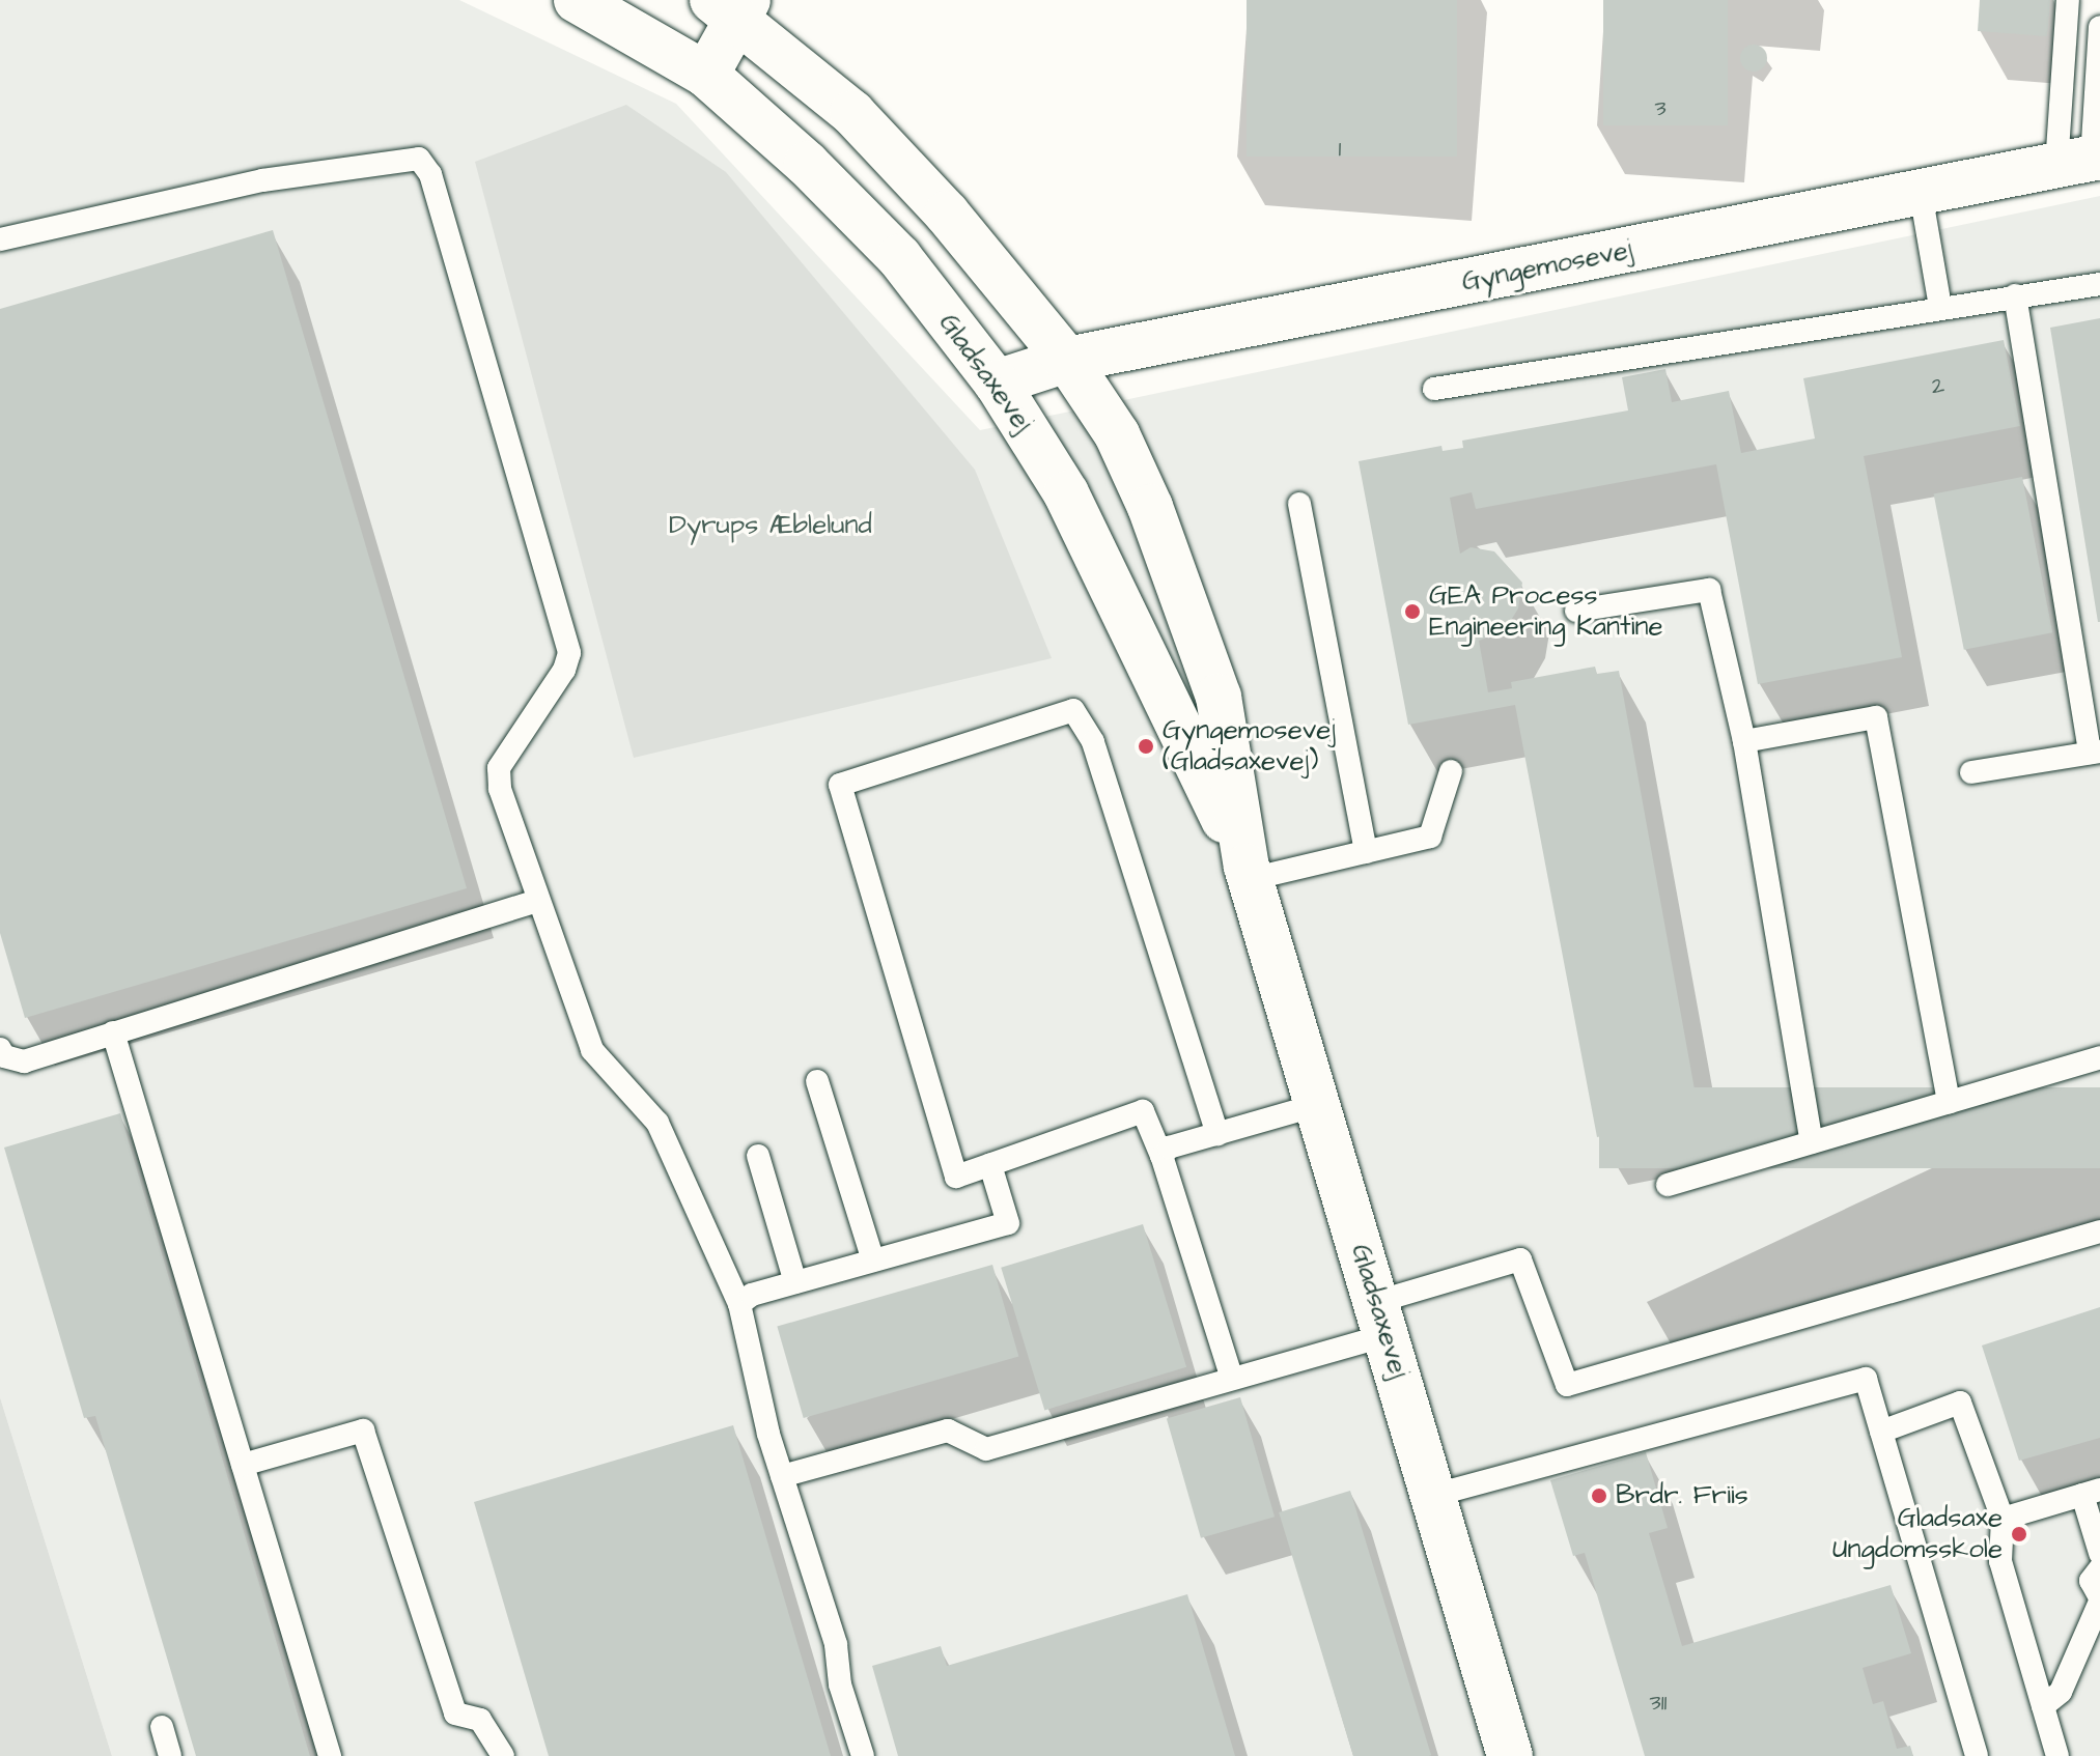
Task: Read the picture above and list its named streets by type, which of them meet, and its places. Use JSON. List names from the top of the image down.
{
  "streets": {
    "street": ["Gyngemosevej", "Gladsaxevej"]
  },
  "crossings": [
    ["Gyngemosevej", "Gladsaxevej"]
  ],
  "parks": ["Dyrups Æblelund"],
  "places": [
    "GEA Process Engineering Kantine",
    "Gyngemosevej (Gladsaxevej)",
    "Brdr. Friis",
    "Gladsaxe Ungdomsskole"
  ],
  "house_numbers": [
    "3",
    "1",
    "2",
    "311"
  ]
}
